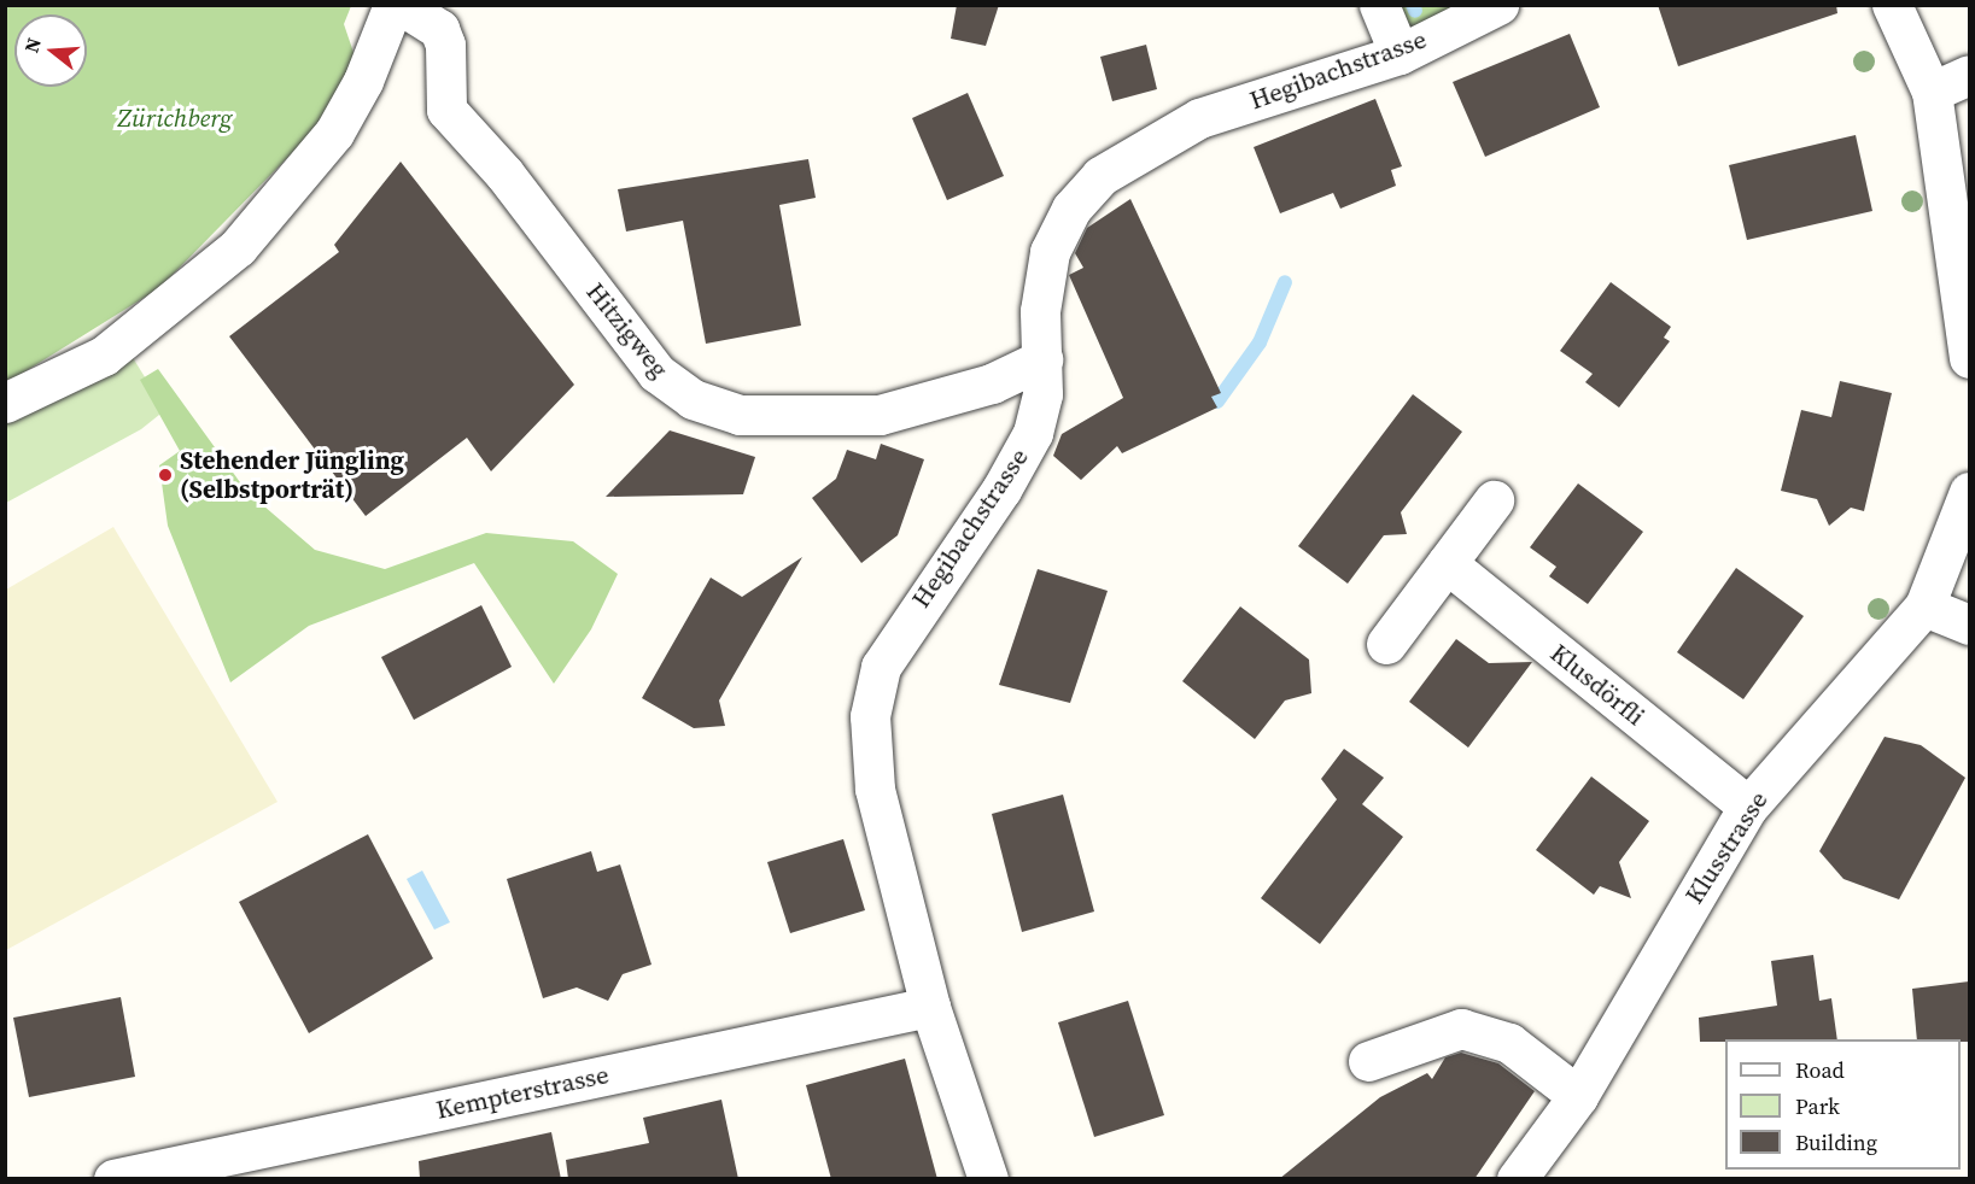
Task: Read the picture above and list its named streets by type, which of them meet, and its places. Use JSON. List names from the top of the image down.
{
  "streets": {
    "street": [
      "Hegibachstrasse",
      "Hitzigweg",
      "Klusdörfli",
      "Klusstrasse",
      "Kempterstrasse"
    ]
  },
  "crossings": [
    ["Hegibachstrasse", "Hitzigweg"],
    ["Hegibachstrasse", "Kempterstrasse"],
    ["Klusdörfli", "Klusstrasse"]
  ],
  "parks": ["Zürichberg"],
  "places": ["Stehender Jüngling (Selbstporträt)"],
  "legend": ["Road", "Park", "Building"],
  "north": "left"
}
